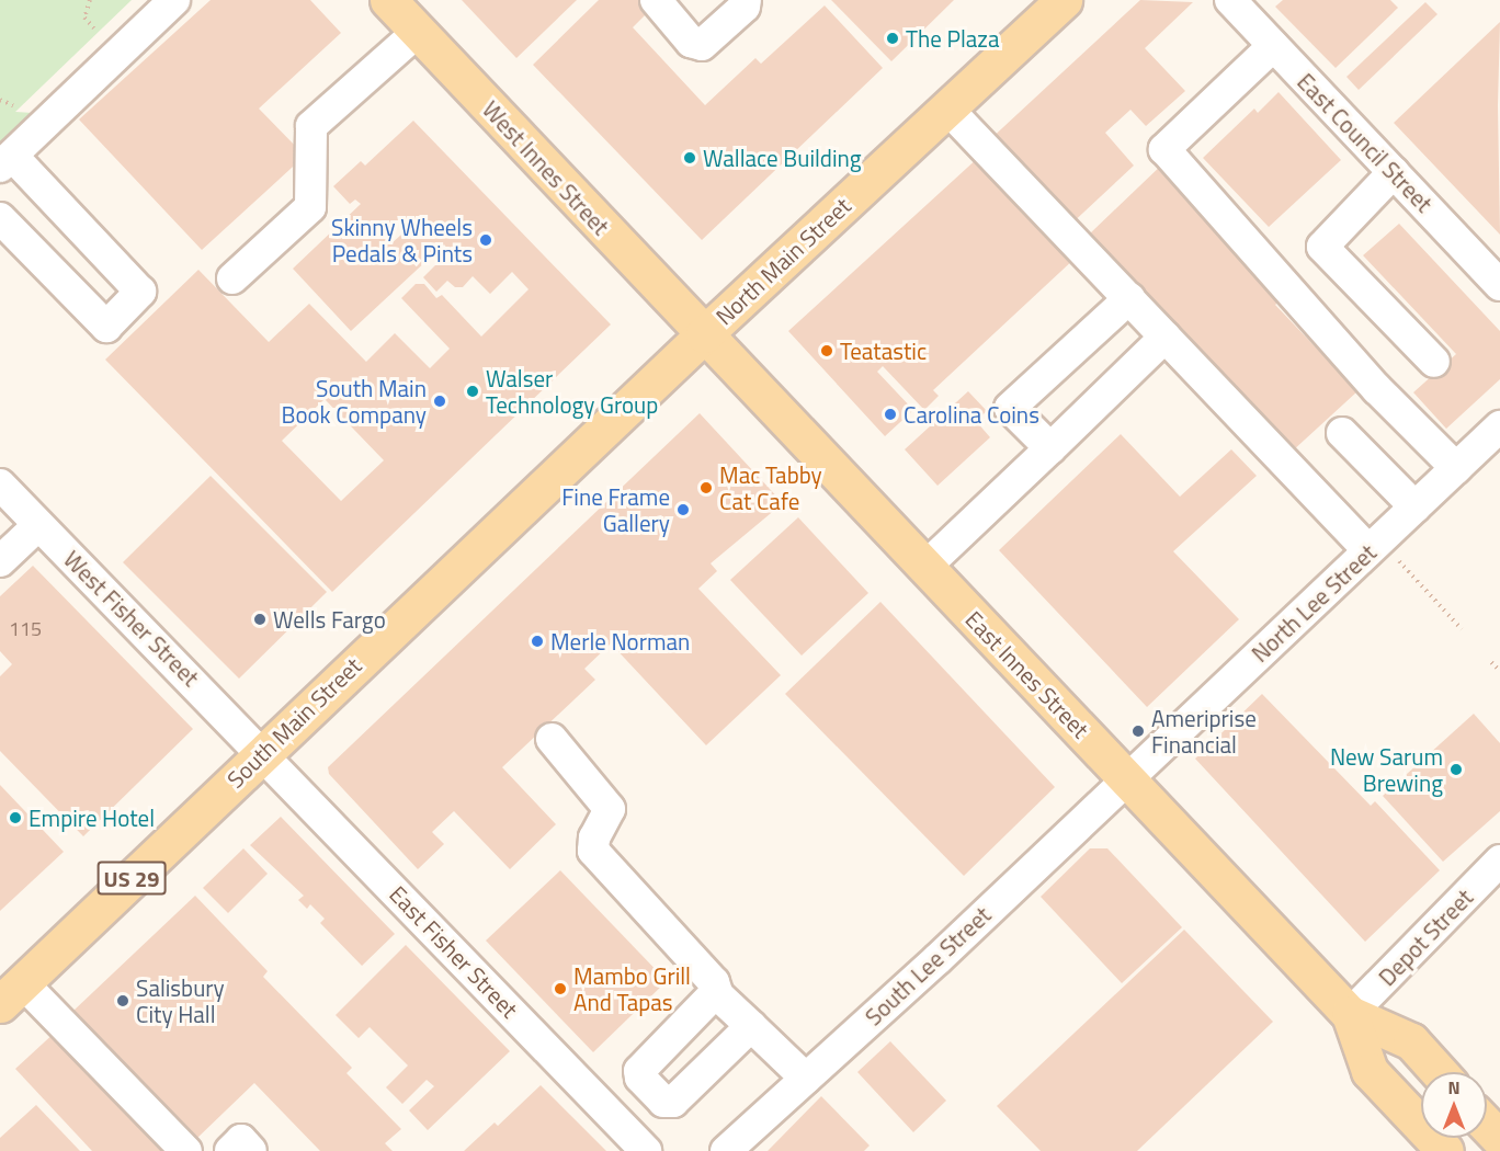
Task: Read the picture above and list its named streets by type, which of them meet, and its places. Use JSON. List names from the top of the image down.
{
  "streets": {
    "main road": [
      "West Innes Street",
      "North Main Street",
      "East Innes Street",
      "South Main Street",
      "US 29"
    ],
    "street": [
      "East Council Street",
      "North Lee Street",
      "West Fisher Street",
      "Depot Street",
      "East Fisher Street",
      "South Lee Street"
    ]
  },
  "crossings": [
    ["West Innes Street", "North Main Street"],
    ["West Innes Street", "East Innes Street"],
    ["West Innes Street", "South Main Street"],
    ["North Main Street", "East Innes Street"],
    ["North Main Street", "South Main Street"],
    ["North Lee Street", "East Innes Street"],
    ["North Lee Street", "South Lee Street"],
    ["West Fisher Street", "South Main Street"],
    ["West Fisher Street", "East Fisher Street"],
    ["East Innes Street", "South Main Street"],
    ["East Innes Street", "Depot Street"],
    ["East Innes Street", "South Lee Street"],
    ["South Main Street", "East Fisher Street"]
  ],
  "places": [
    "The Plaza",
    "Wallace Building",
    "Skinny Wheels Pedals & Pints",
    "Teatastic",
    "Walser Technology Group",
    "South Main Book Company",
    "Carolina Coins",
    "Mac Tabby Cat Cafe",
    "Fine Frame Gallery",
    "Wells Fargo",
    "Merle Norman",
    "Ameriprise Financial",
    "New Sarum Brewing",
    "Empire Hotel",
    "Mambo Grill And Tapas",
    "Salisbury City Hall"
  ],
  "house_numbers": ["115"],
  "north": "top"
}
